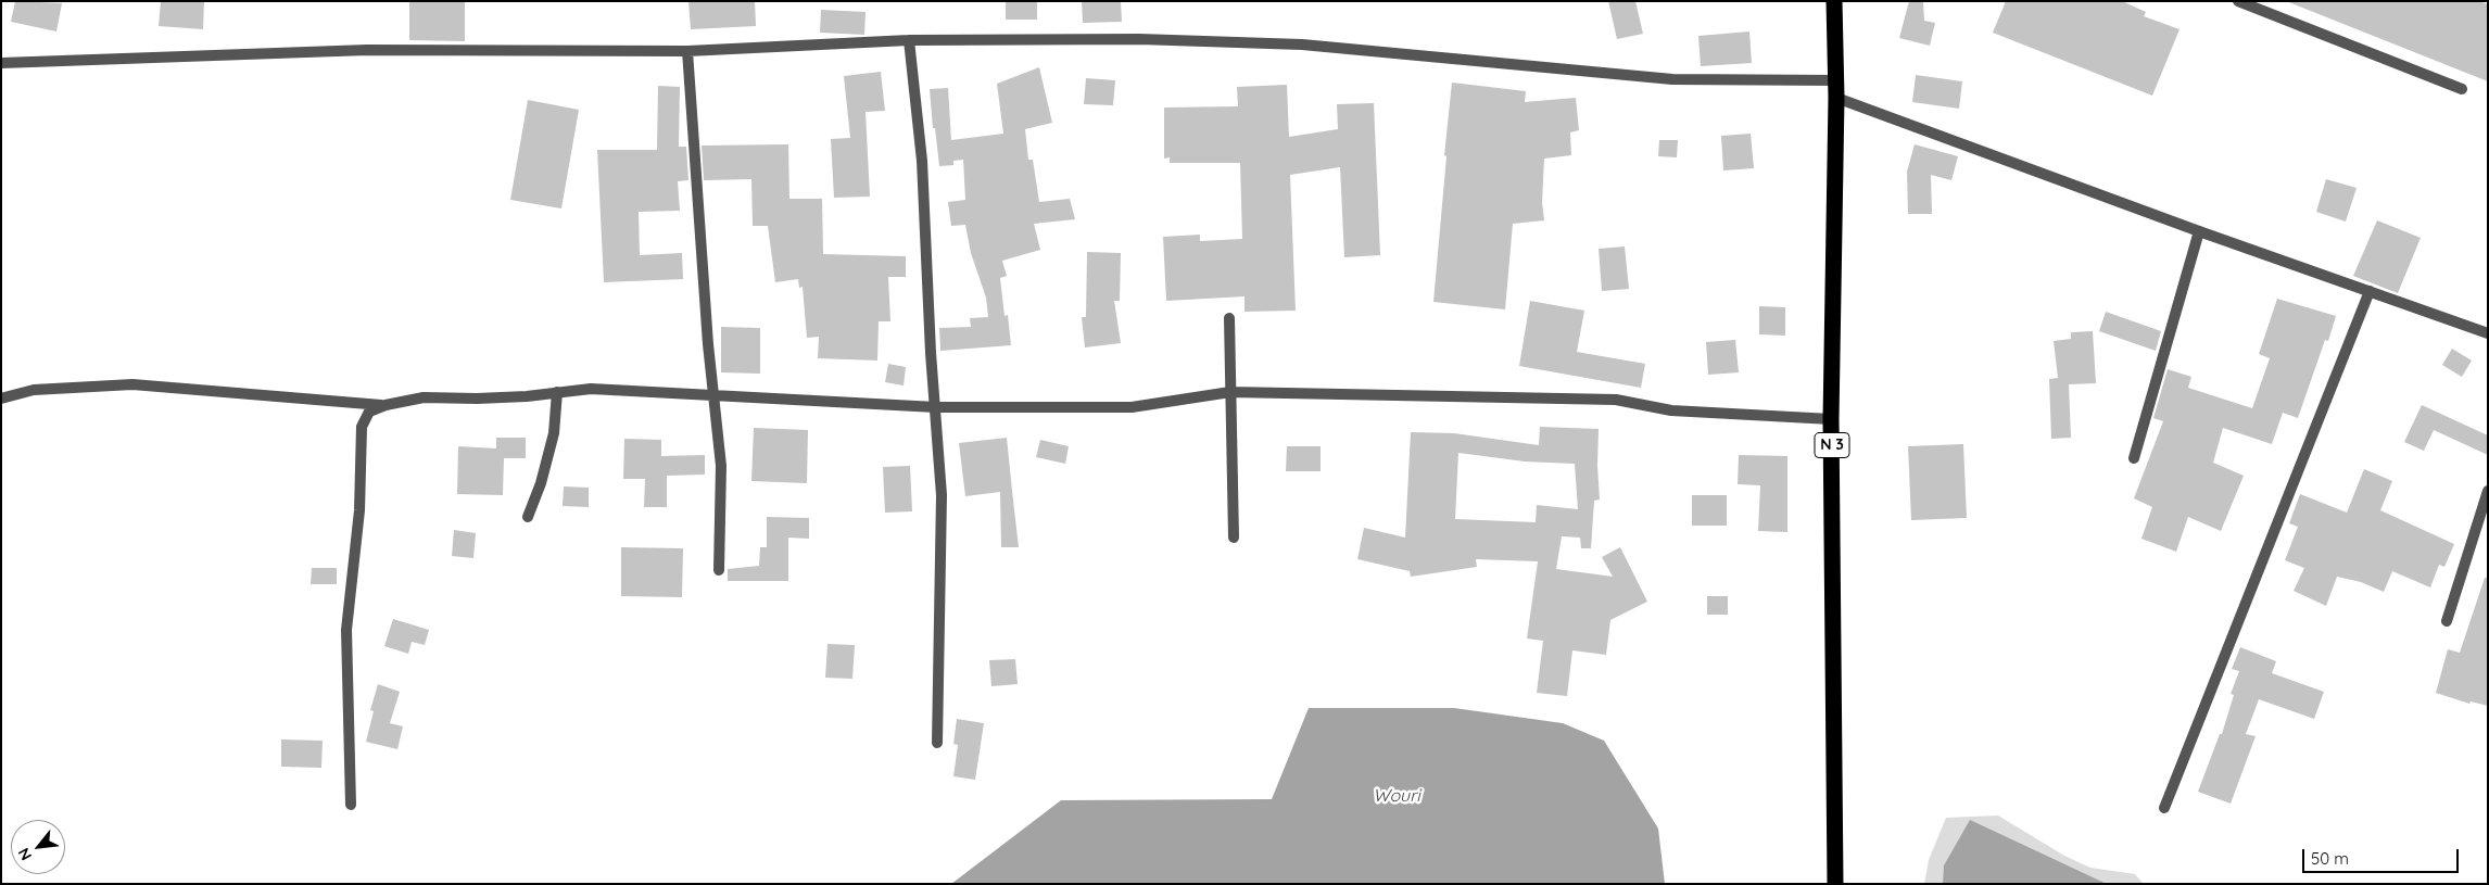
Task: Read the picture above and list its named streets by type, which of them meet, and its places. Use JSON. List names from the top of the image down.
{
  "streets": {
    "highway": ["N 3"]
  },
  "water": ["Wouri"],
  "scale_bar": "50 m",
  "north": "bottom left"
}
